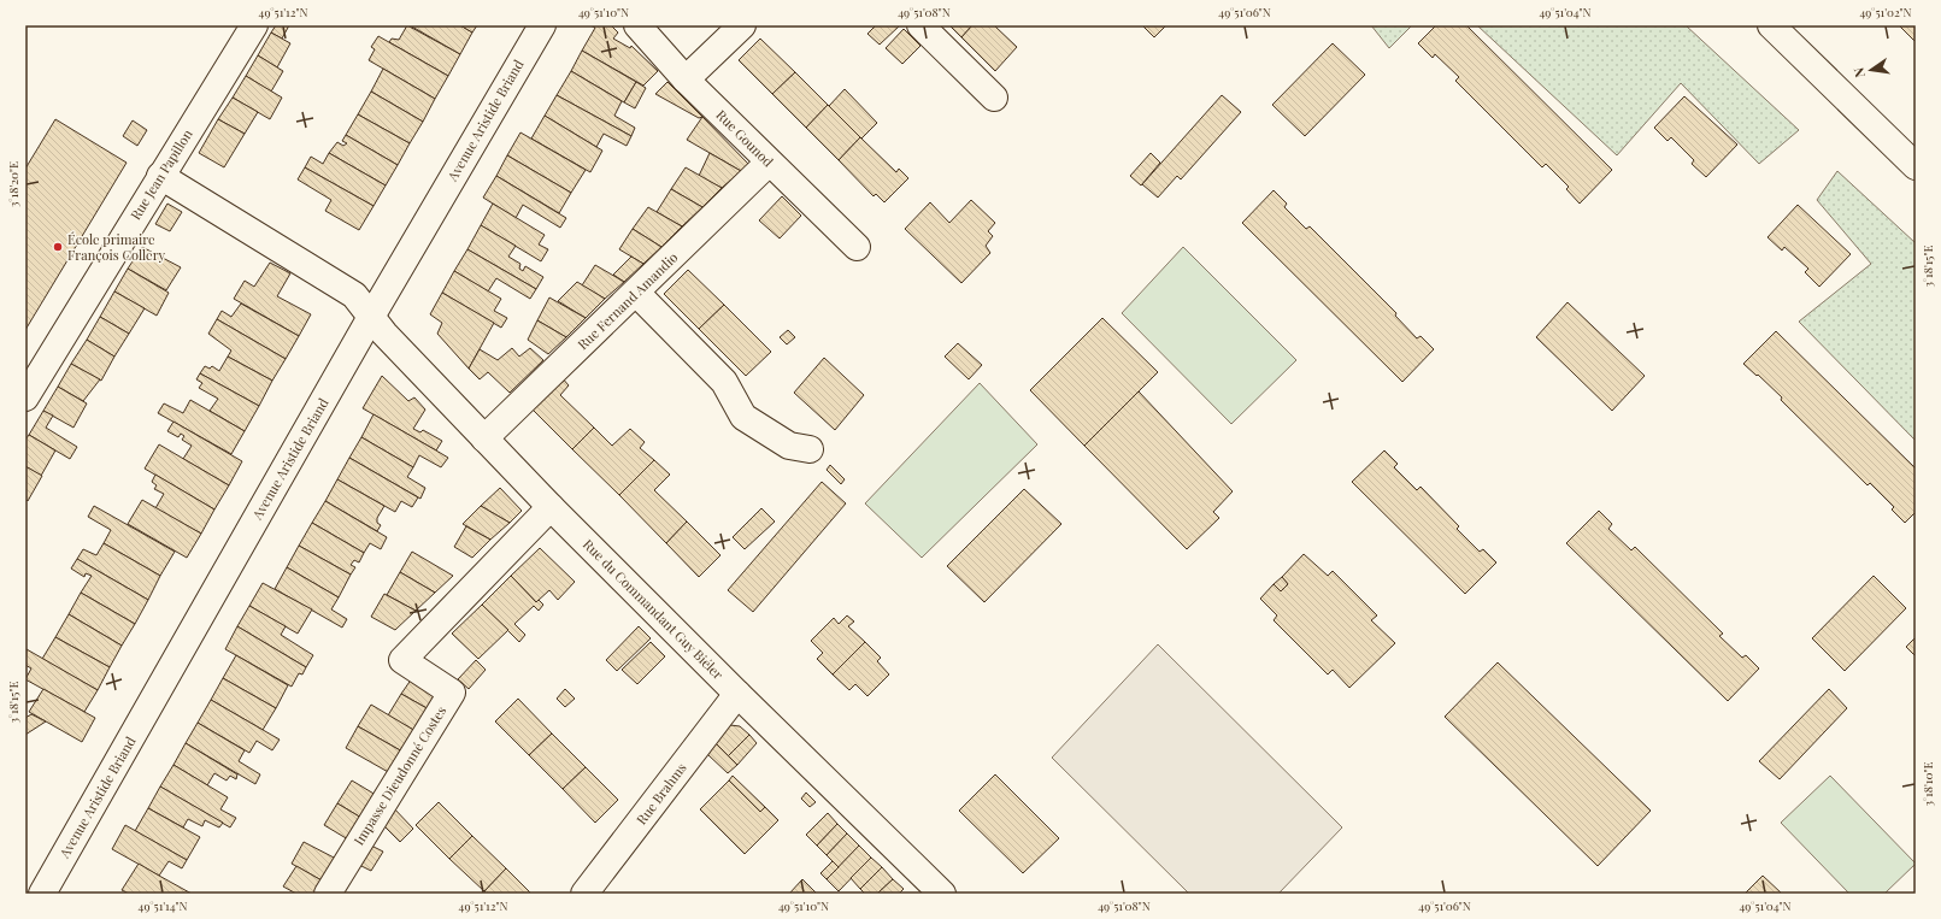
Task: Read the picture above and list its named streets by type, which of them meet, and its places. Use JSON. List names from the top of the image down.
{
  "streets": {
    "street": [
      "Avenue Aristide Briand",
      "Rue Gounod",
      "Rue Jean Papillon",
      "Rue Fernand Amandio",
      "Rue du Commandant Guy Biéler",
      "Impasse Dieudonné Costes",
      "Rue Brahms"
    ]
  },
  "crossings": [
    ["Avenue Aristide Briand", "Rue du Commandant Guy Biéler"],
    ["Rue Gounod", "Rue Fernand Amandio"],
    ["Rue Jean Papillon", "Rue du Commandant Guy Biéler"],
    ["Rue Fernand Amandio", "Rue du Commandant Guy Biéler"],
    ["Rue du Commandant Guy Biéler", "Impasse Dieudonné Costes"],
    ["Rue du Commandant Guy Biéler", "Rue Brahms"]
  ],
  "places": ["École primaire François Collery"],
  "north": "left",
  "coordinates": [
    "49°51'12\"N",
    "49°51'10\"N",
    "49°51'08\"N",
    "49°51'06\"N",
    "49°51'04\"N",
    "49°51'02\"N",
    "3°18'20\"E",
    "3°18'15\"E",
    "3°18'10\"E",
    "49°51'14\"N"
  ]
}
